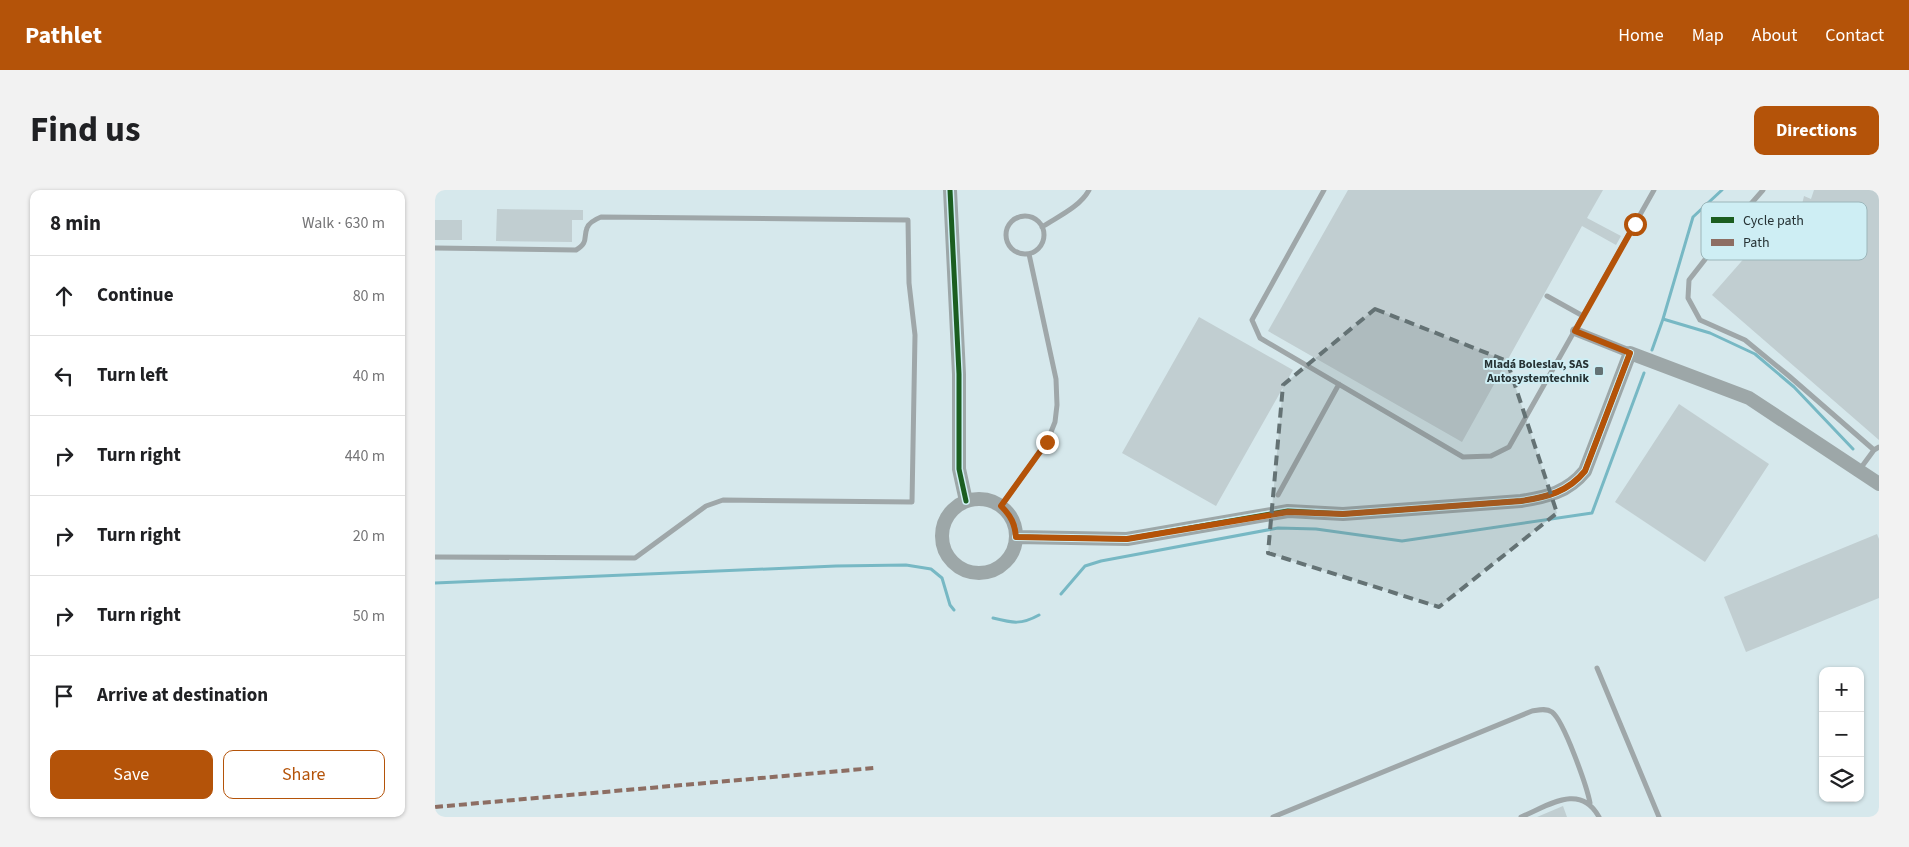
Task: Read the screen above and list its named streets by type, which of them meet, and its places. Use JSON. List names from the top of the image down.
{
  "places": {
    "transit": ["Mladá Boleslav, SAS Autosystemtechnik"]
  },
  "legend": ["Cycle path", "Path"],
  "page": {
    "header": "Pathlet",
    "nav": [
      "Home",
      "Map",
      "About",
      "Contact"
    ],
    "title": "Find us",
    "buttons": [
      "Directions",
      ["Save", "Share"]
    ],
    "heading": ["8 min", "Walk · 630 m"],
    "list": [
      ["Continue", "80 m"],
      ["Turn left", "40 m"],
      ["Turn right", "440 m"],
      ["Turn right", "20 m"],
      ["Turn right", "50 m"],
      "Arrive at destination"
    ],
    "map_buttons": ["+", "−"]
  }
}
